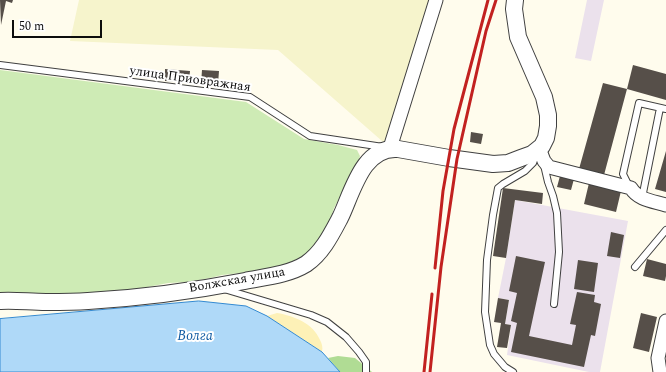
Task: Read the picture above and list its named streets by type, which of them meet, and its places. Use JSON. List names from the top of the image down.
{
  "streets": {
    "street": ["Волжская улица"],
    "lane": ["улица Приовражная"]
  },
  "crossings": [
    ["улица Приовражная", "Волжская улица"]
  ],
  "water": ["Волга"],
  "scale_bar": "50 m"
}
